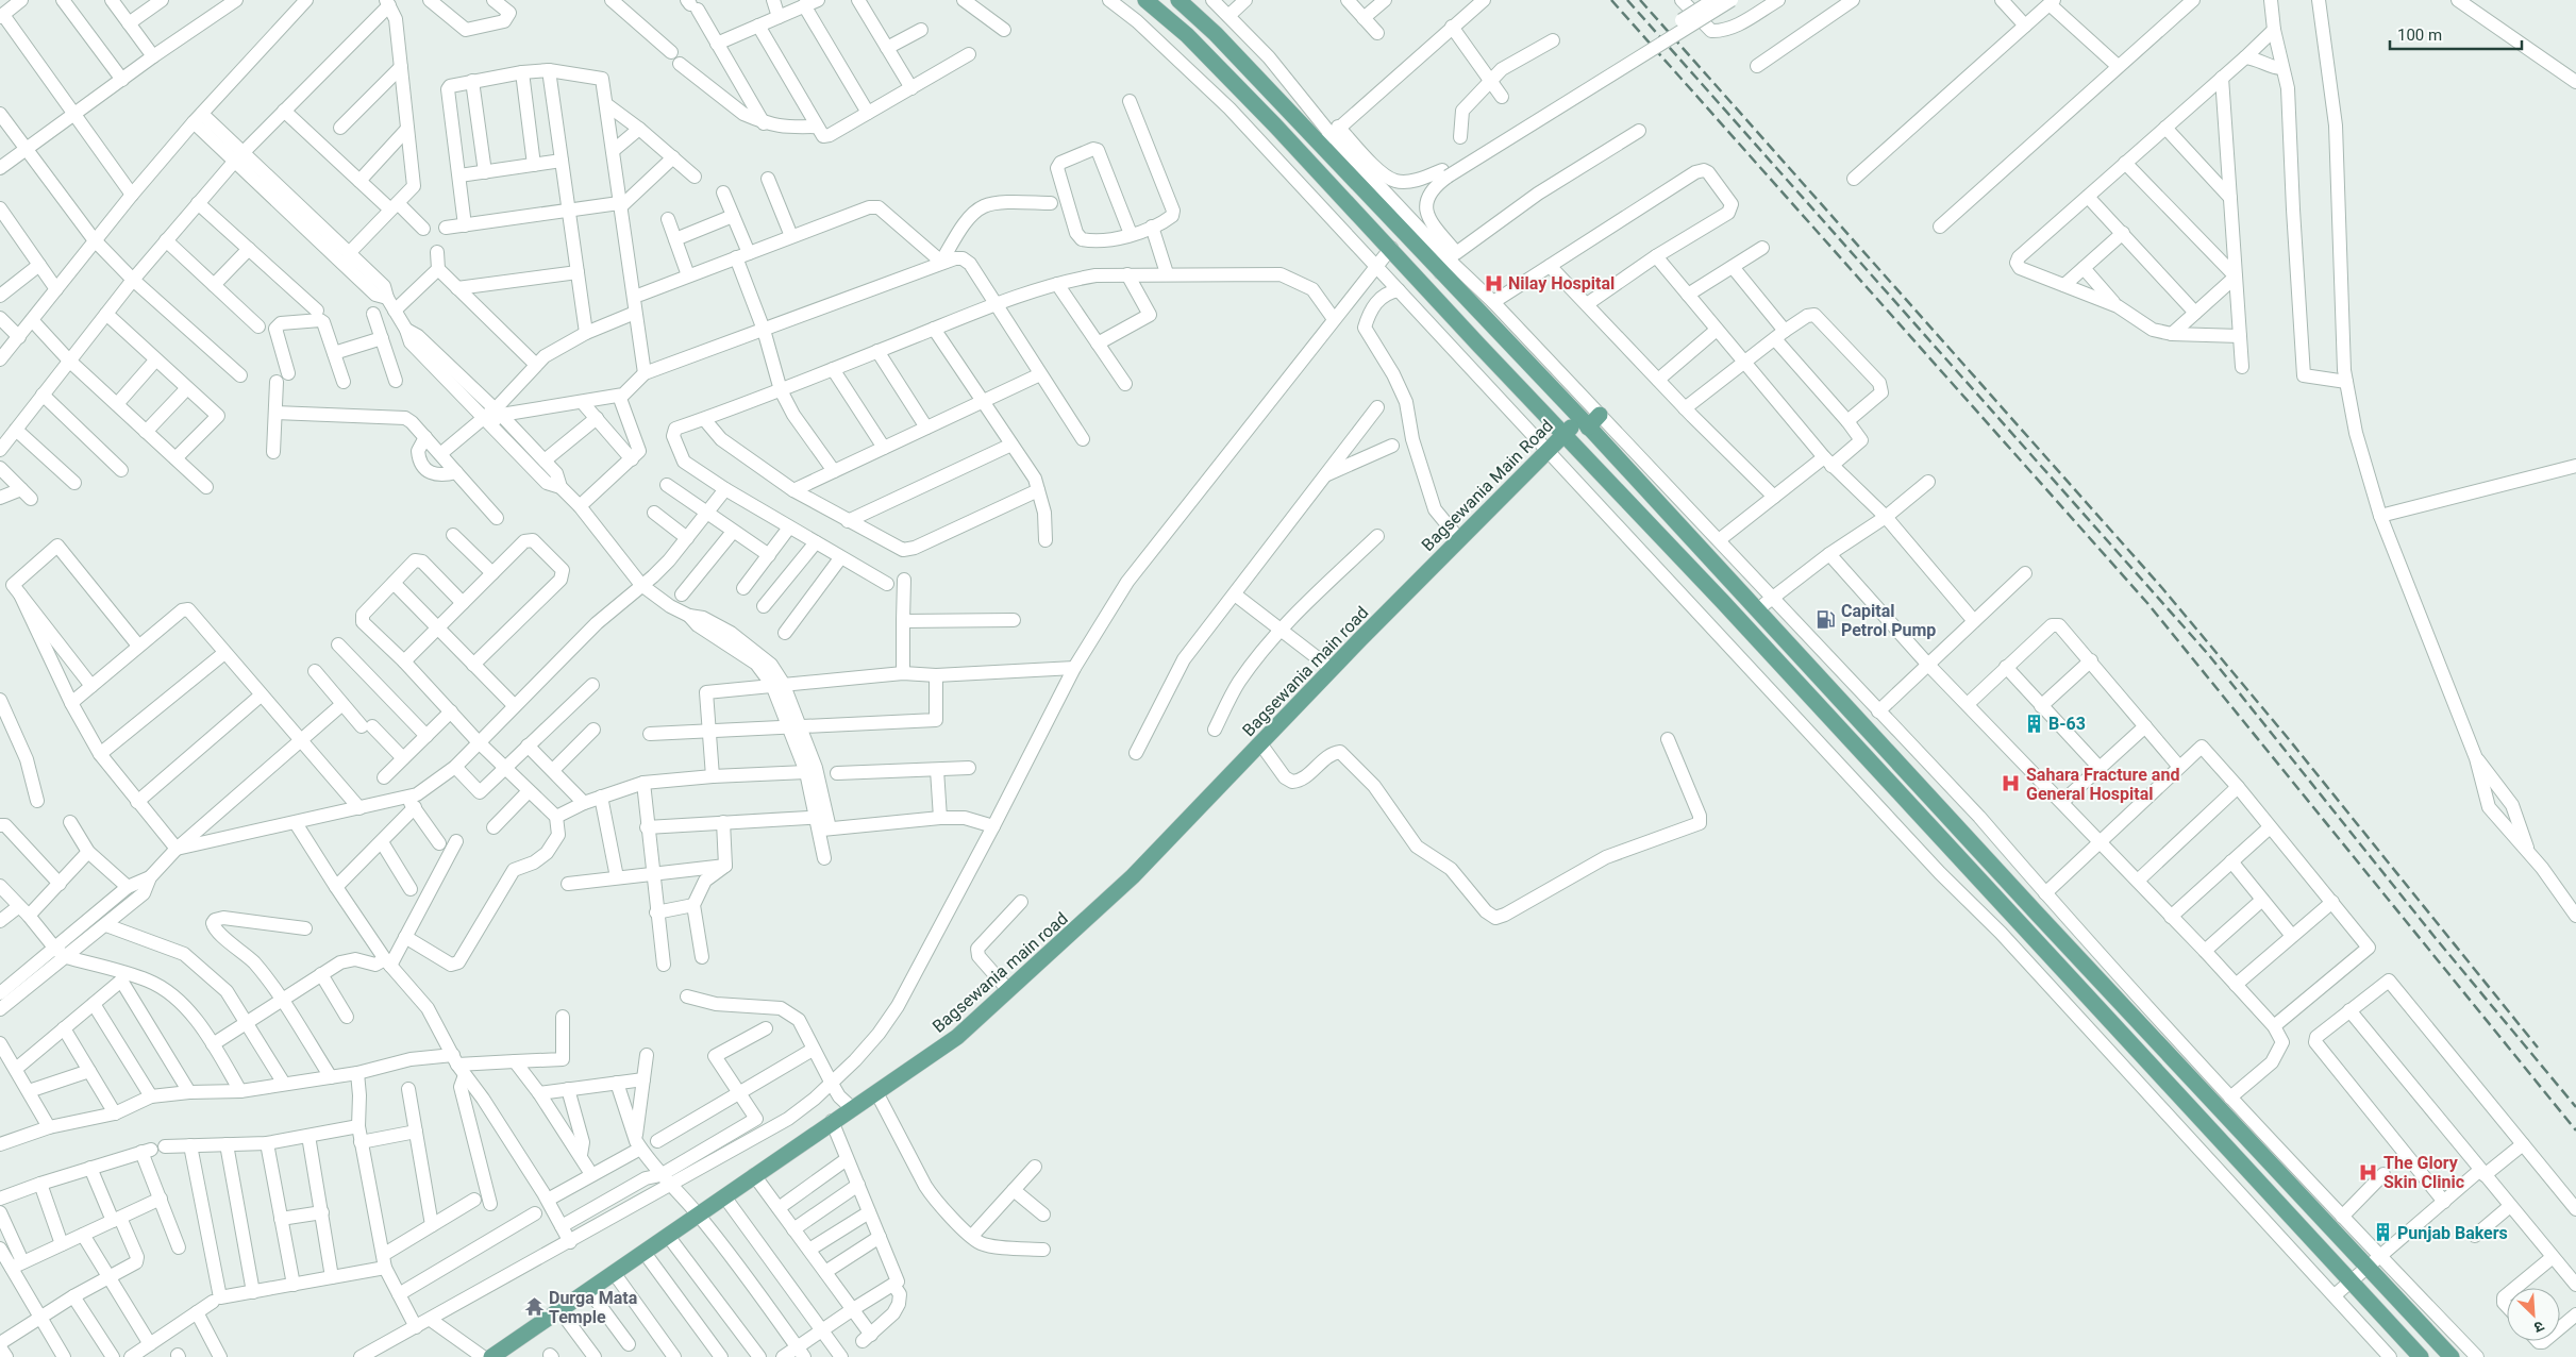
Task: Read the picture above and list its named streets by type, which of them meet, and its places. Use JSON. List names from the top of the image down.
{
  "streets": {
    "main road": ["Bagsewania Main Road", "Bagsewania main road"]
  },
  "crossings": [
    ["Bagsewania Main Road", "Bagsewania main road"]
  ],
  "places": {
    "hospital": ["Nilay Hospital", "Sahara Fracture and General Hospital", "The Glory Skin Clinic"],
    "fuel station": ["Capital Petrol Pump"],
    "building": ["B-63", "Punjab Bakers"],
    "temple": ["Durga Mata Temple"]
  },
  "scale_bar": "100 m",
  "north": "bottom right"
}
